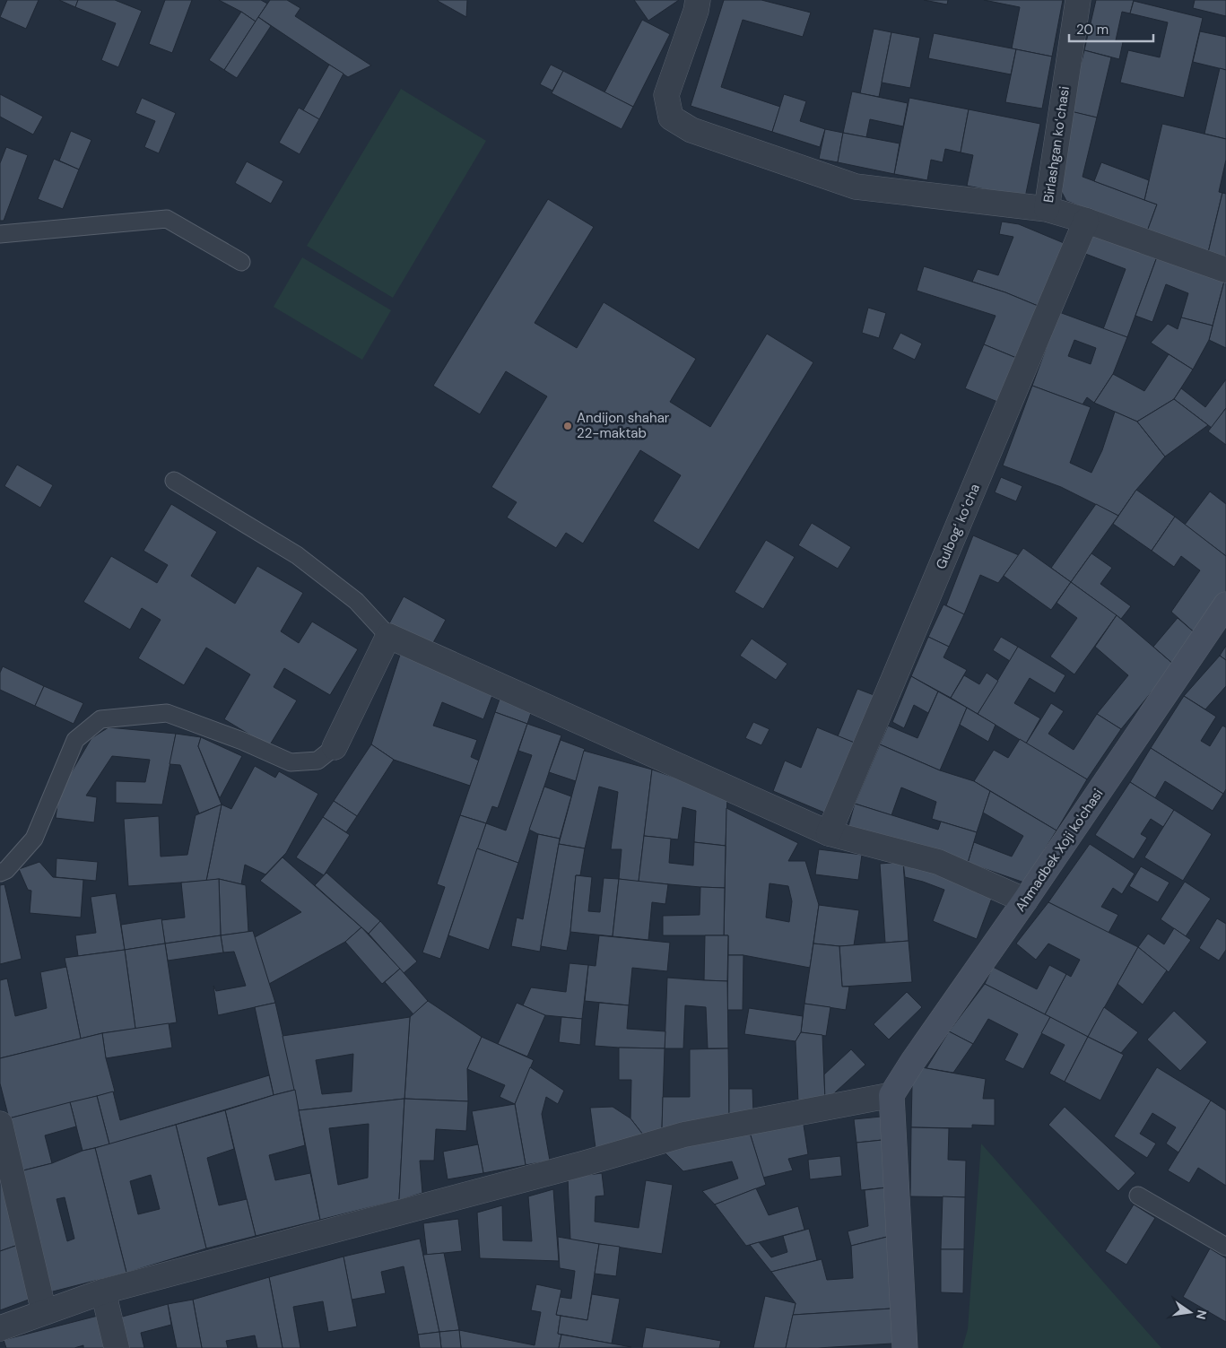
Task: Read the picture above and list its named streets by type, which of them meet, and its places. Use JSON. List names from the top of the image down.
{
  "streets": {
    "street": ["Birlashgan koʻchasi", "Gulbogʻ koʻcha", "Ahmadbek Xoji ko'chasi"]
  },
  "crossings": [
    ["Birlashgan koʻchasi", "Gulbogʻ koʻcha"]
  ],
  "places": ["Andijon shahar 22-maktab"],
  "scale_bar": "20 m",
  "north": "right"
}
